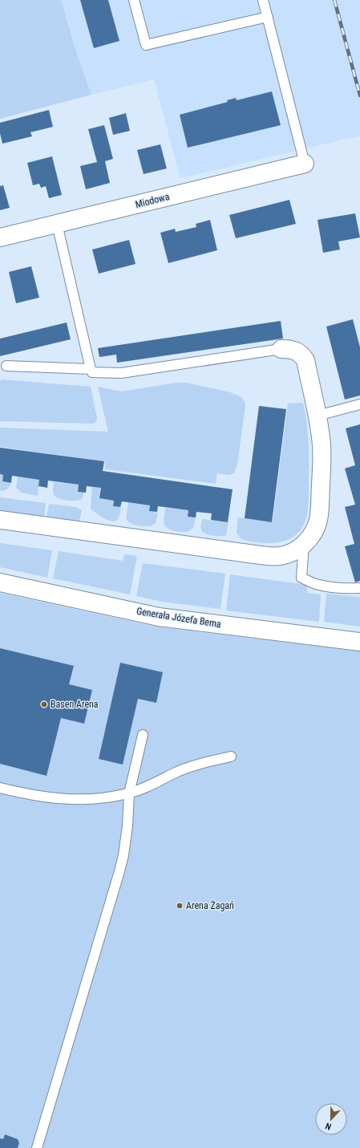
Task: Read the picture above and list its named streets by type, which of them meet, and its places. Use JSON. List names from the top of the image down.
{
  "streets": {
    "street": ["Miodowa", "Generała Józefa Bema"]
  },
  "places": ["Basen Arena", "Arena Żagań"],
  "north": "bottom"
}
